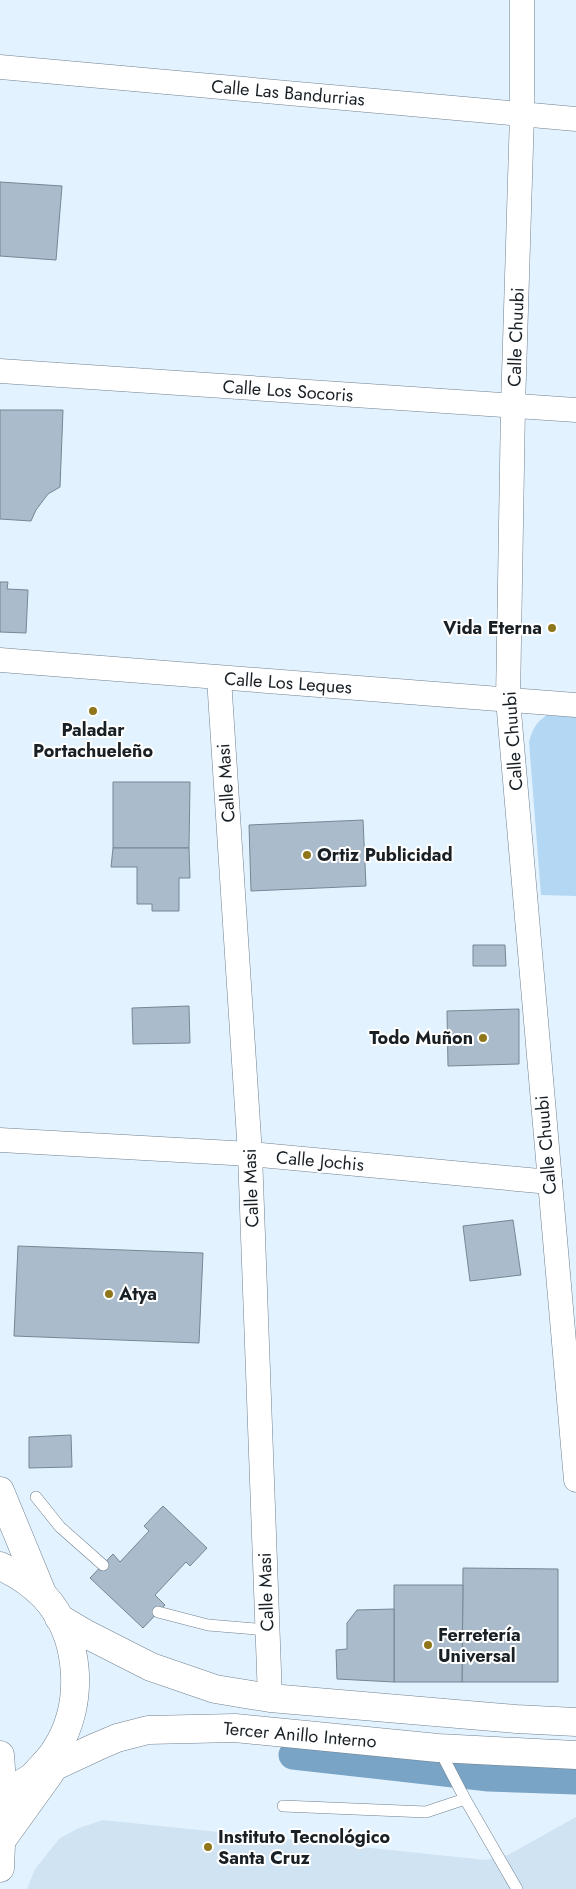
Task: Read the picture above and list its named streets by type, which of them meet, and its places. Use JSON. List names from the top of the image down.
{
  "streets": {
    "main road": ["Tercer Anillo Interno"],
    "street": [
      "Calle Las Bandurrias",
      "Calle Chuubi",
      "Calle Los Socoris",
      "Calle Los Leques",
      "Calle Masi",
      "Calle Jochis"
    ]
  },
  "crossings": [
    ["Calle Las Bandurrias", "Calle Chuubi"],
    ["Calle Chuubi", "Calle Los Socoris"],
    ["Calle Chuubi", "Calle Los Leques"],
    ["Calle Chuubi", "Calle Jochis"],
    ["Calle Los Leques", "Calle Masi"],
    ["Calle Masi", "Calle Jochis"],
    ["Calle Masi", "Tercer Anillo Interno"]
  ],
  "places": [
    "Vida Eterna",
    "Paladar Portachueleño",
    "Ortiz Publicidad",
    "Todo Muñon",
    "Atya",
    "Ferretería Universal",
    "Instituto Tecnológico Santa Cruz"
  ]
}
